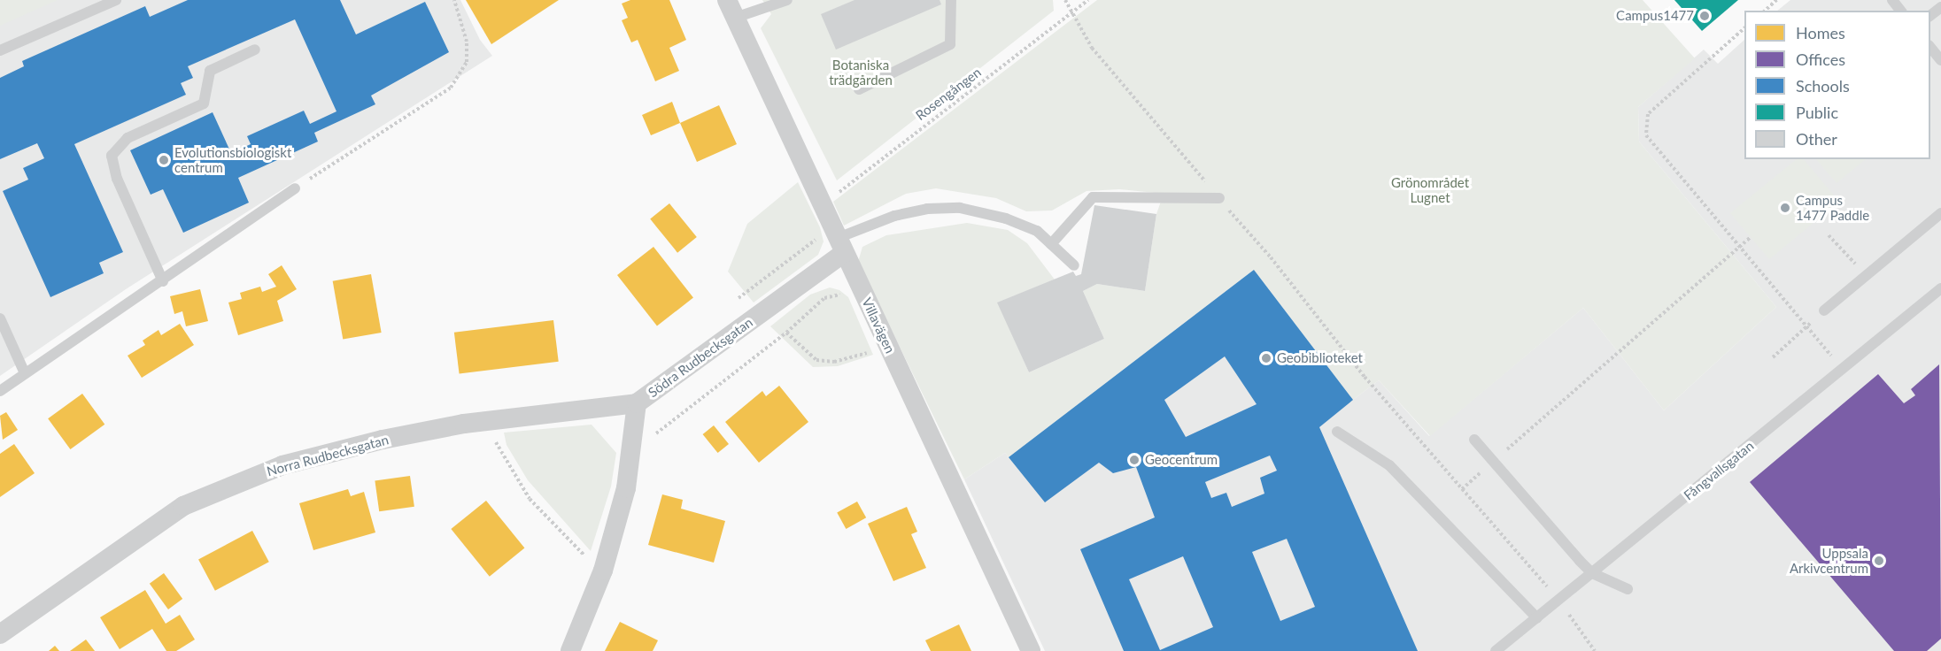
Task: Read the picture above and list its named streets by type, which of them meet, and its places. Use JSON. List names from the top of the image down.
{
  "streets": {
    "street": ["Villavägen", "Södra Rudbecksgatan", "Norra Rudbecksgatan"],
    "lane": ["Fångvallsgatan"],
    "path": ["Rosengången"]
  },
  "crossings": [
    ["Rosengången", "Villavägen"],
    ["Villavägen", "Södra Rudbecksgatan"],
    ["Södra Rudbecksgatan", "Norra Rudbecksgatan"]
  ],
  "parks": ["Botaniska trädgården", "Grönområdet Lugnet"],
  "places": [
    "Campus1477",
    "Evolutionsbiologiskt centrum",
    "Campus 1477 Paddle",
    "Geobiblioteket",
    "Geocentrum",
    "Uppsala Arkivcentrum"
  ],
  "legend": [
    "Homes",
    "Offices",
    "Schools",
    "Public",
    "Other"
  ]
}
